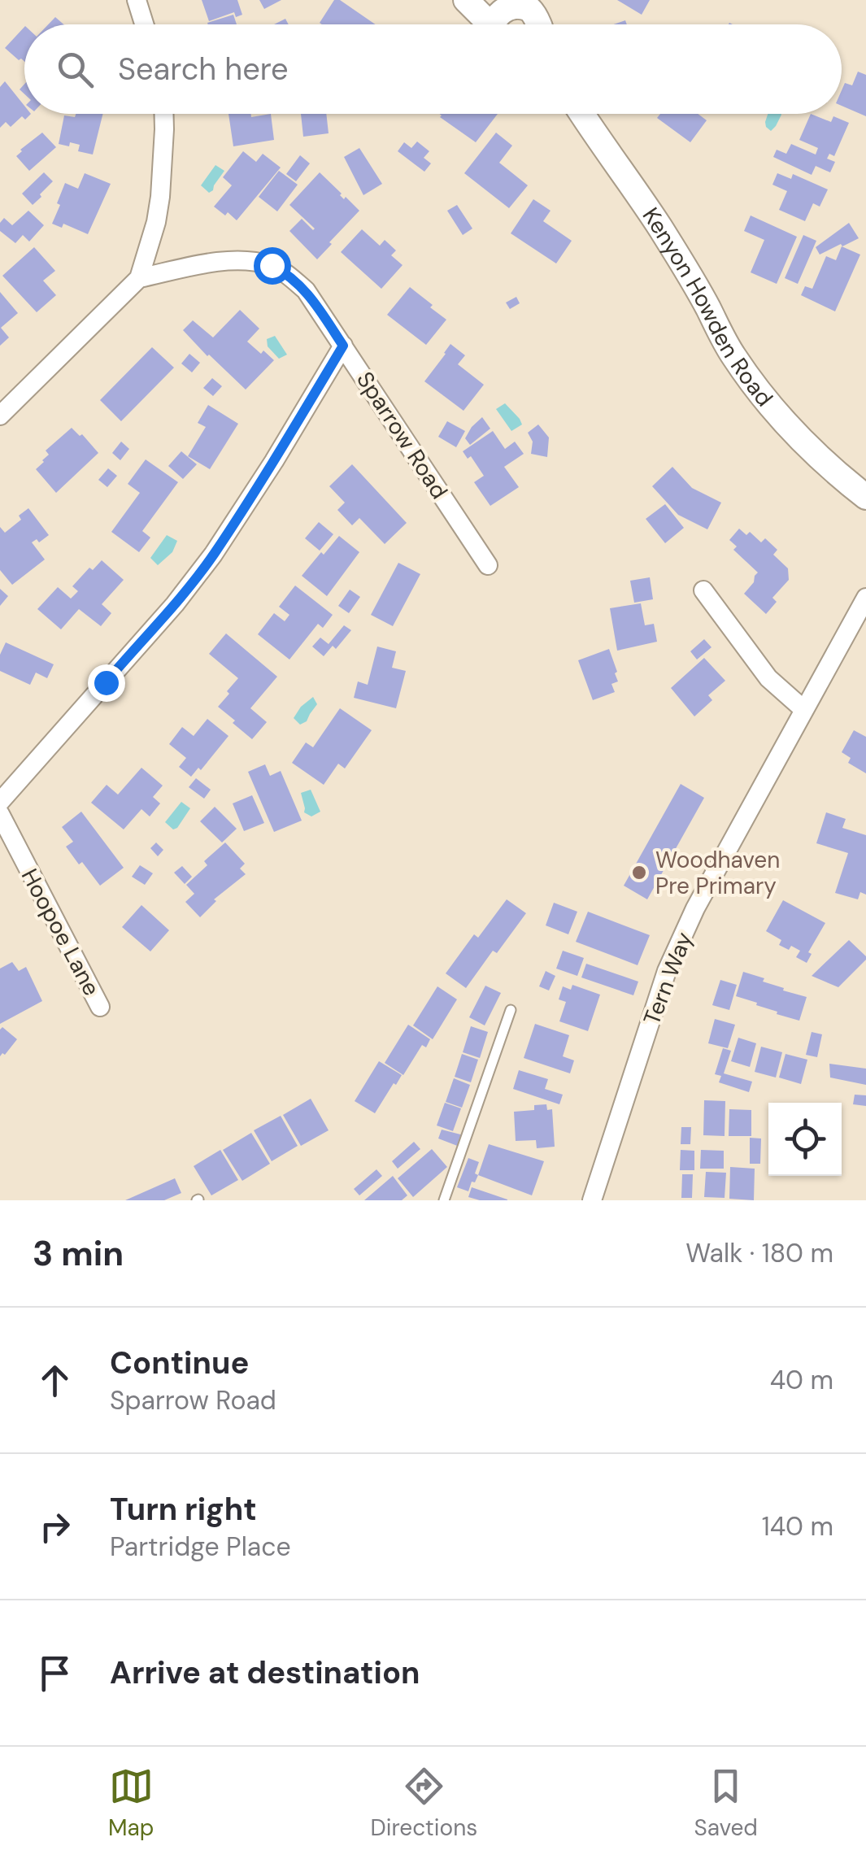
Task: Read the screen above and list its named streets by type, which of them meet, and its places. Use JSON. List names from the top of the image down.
{
  "streets": {
    "street": [
      "Kenyon Howden Road",
      "Sparrow Road",
      "Hoopoe Lane",
      "Tern Way"
    ]
  },
  "places": ["Woodhaven Pre Primary"],
  "page": {
    "search": "Search here",
    "heading": ["3 min", "Walk · 180 m"],
    "list": [
      ["Continue", "Sparrow Road", "40 m"],
      ["Turn right", "Partridge Place", "140 m"],
      "Arrive at destination"
    ],
    "nav": ["Map", "Directions", "Saved"]
  }
}
